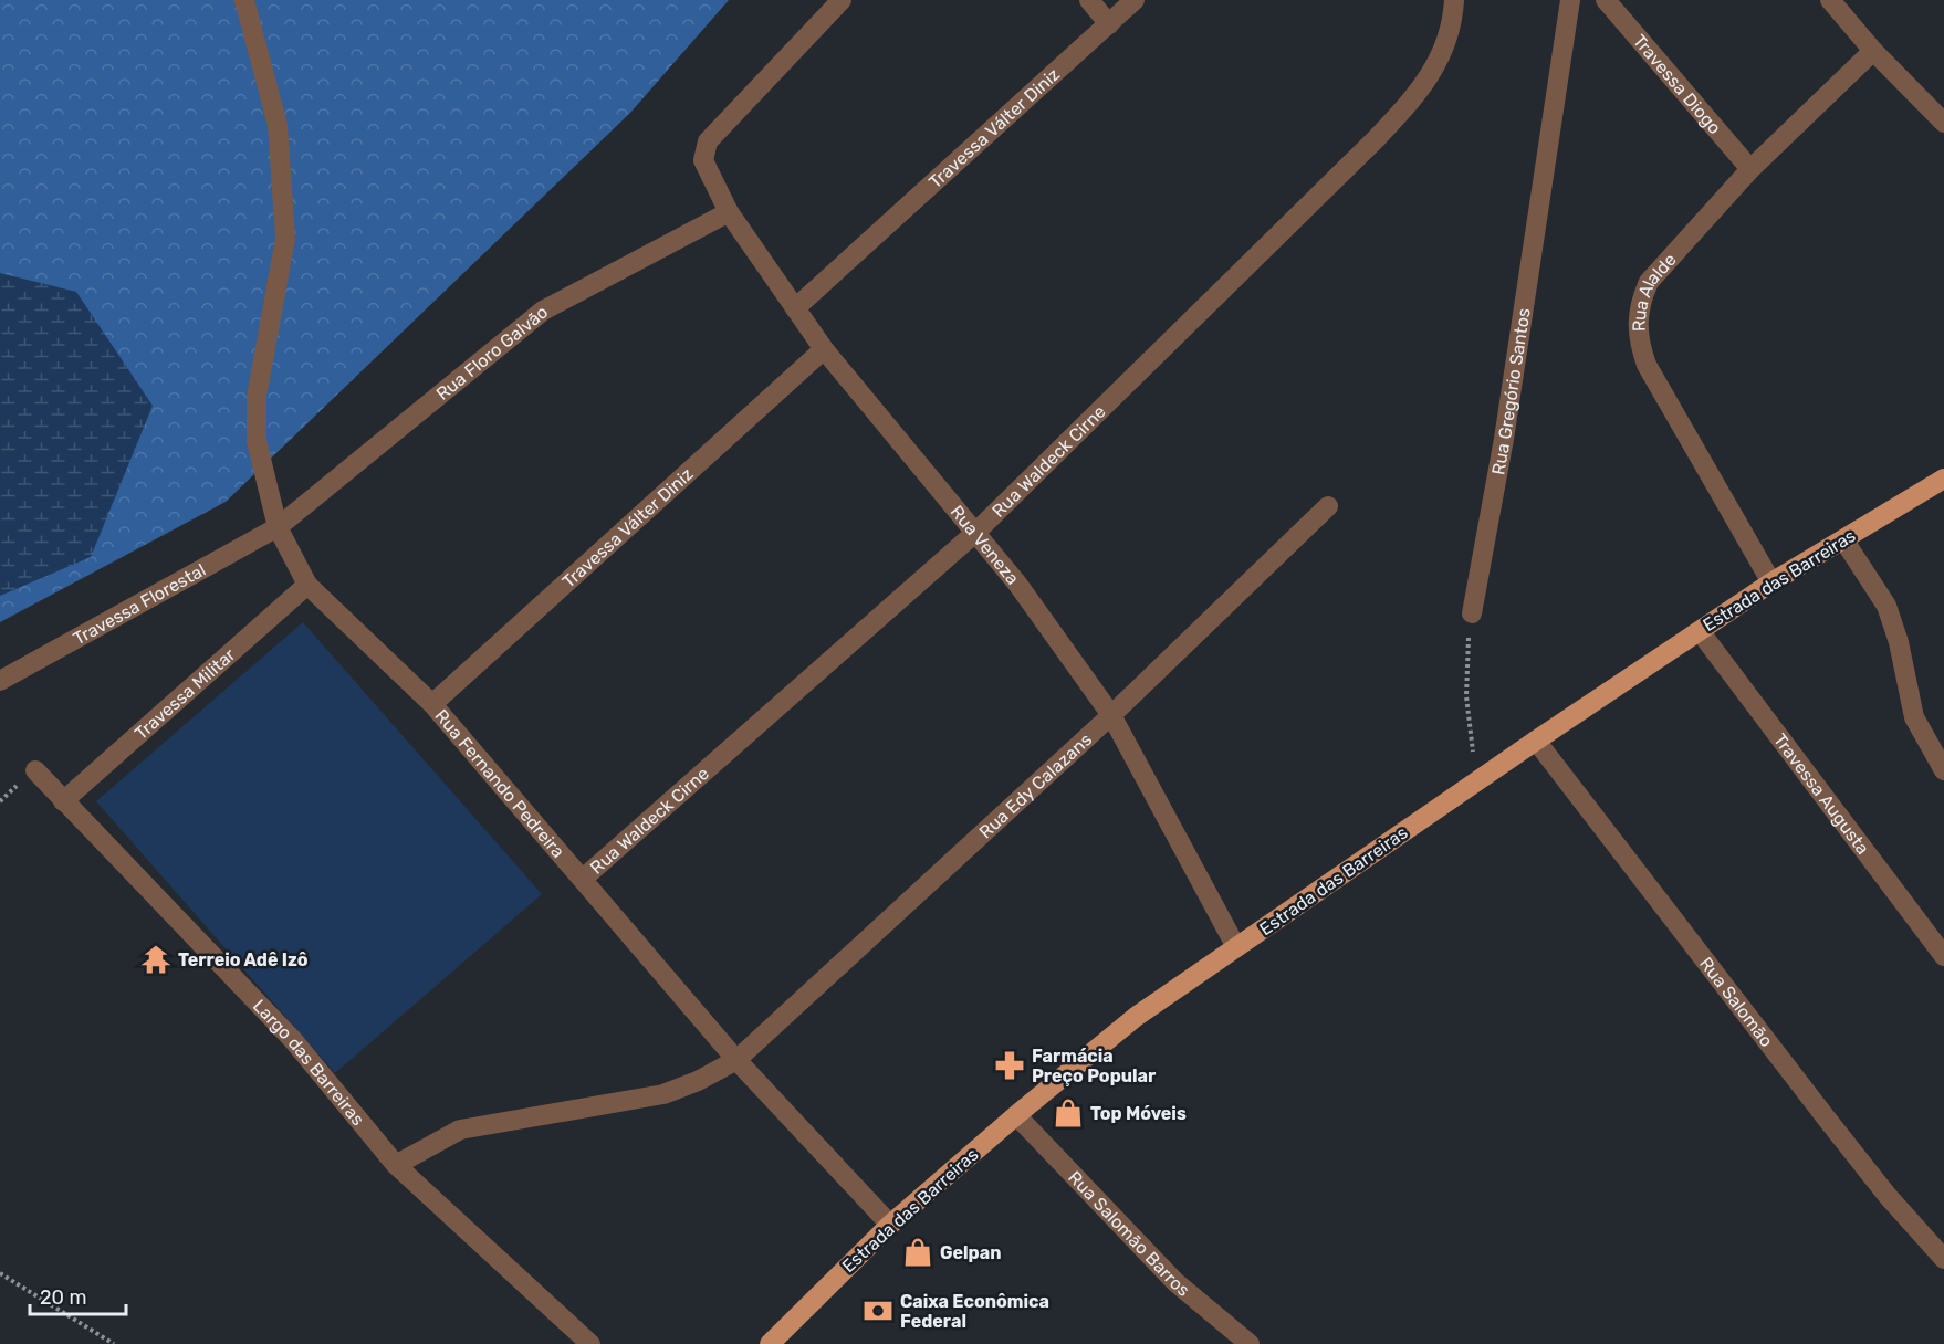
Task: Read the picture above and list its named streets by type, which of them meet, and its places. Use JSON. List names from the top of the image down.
{
  "streets": {
    "main road": ["Estrada das Barreiras"],
    "street": [
      "Travessa Diogo",
      "Travessa Válter Diniz",
      "Rua Alalde",
      "Rua Floro Galvão",
      "Rua Gregório Santos",
      "Rua Waldeck Cirne",
      "Rua Veneza",
      "Travessa Florestal",
      "Travessa Militar",
      "Rua Fernando Pedreira",
      "Rua Edy Calazans",
      "Travessa Augusta",
      "Rua Salomão",
      "Largo das Barreiras",
      "Rua Salomão Barros"
    ]
  },
  "crossings": [
    ["Travessa Diogo", "Rua Alalde"],
    ["Travessa Válter Diniz", "Rua Veneza"],
    ["Travessa Válter Diniz", "Rua Fernando Pedreira"],
    ["Rua Alalde", "Estrada das Barreiras"],
    ["Rua Floro Galvão", "Rua Veneza"],
    ["Rua Floro Galvão", "Travessa Florestal"],
    ["Rua Floro Galvão", "Rua Fernando Pedreira"],
    ["Rua Waldeck Cirne", "Rua Veneza"],
    ["Rua Waldeck Cirne", "Rua Fernando Pedreira"],
    ["Rua Veneza", "Estrada das Barreiras"],
    ["Rua Veneza", "Rua Edy Calazans"],
    ["Estrada das Barreiras", "Rua Fernando Pedreira"],
    ["Estrada das Barreiras", "Travessa Augusta"],
    ["Estrada das Barreiras", "Rua Salomão"],
    ["Estrada das Barreiras", "Rua Salomão Barros"],
    ["Travessa Florestal", "Rua Fernando Pedreira"],
    ["Travessa Militar", "Rua Fernando Pedreira"],
    ["Travessa Militar", "Largo das Barreiras"],
    ["Rua Fernando Pedreira", "Rua Edy Calazans"],
    ["Rua Edy Calazans", "Largo das Barreiras"]
  ],
  "places": {
    "temple": ["Terreio Adê Izô"],
    "pharmacy": ["Farmácia Preço Popular"],
    "shop": ["Top Móveis", "Gelpan"],
    "bank": ["Caixa Econômica Federal"]
  },
  "scale_bar": "20 m"
}
